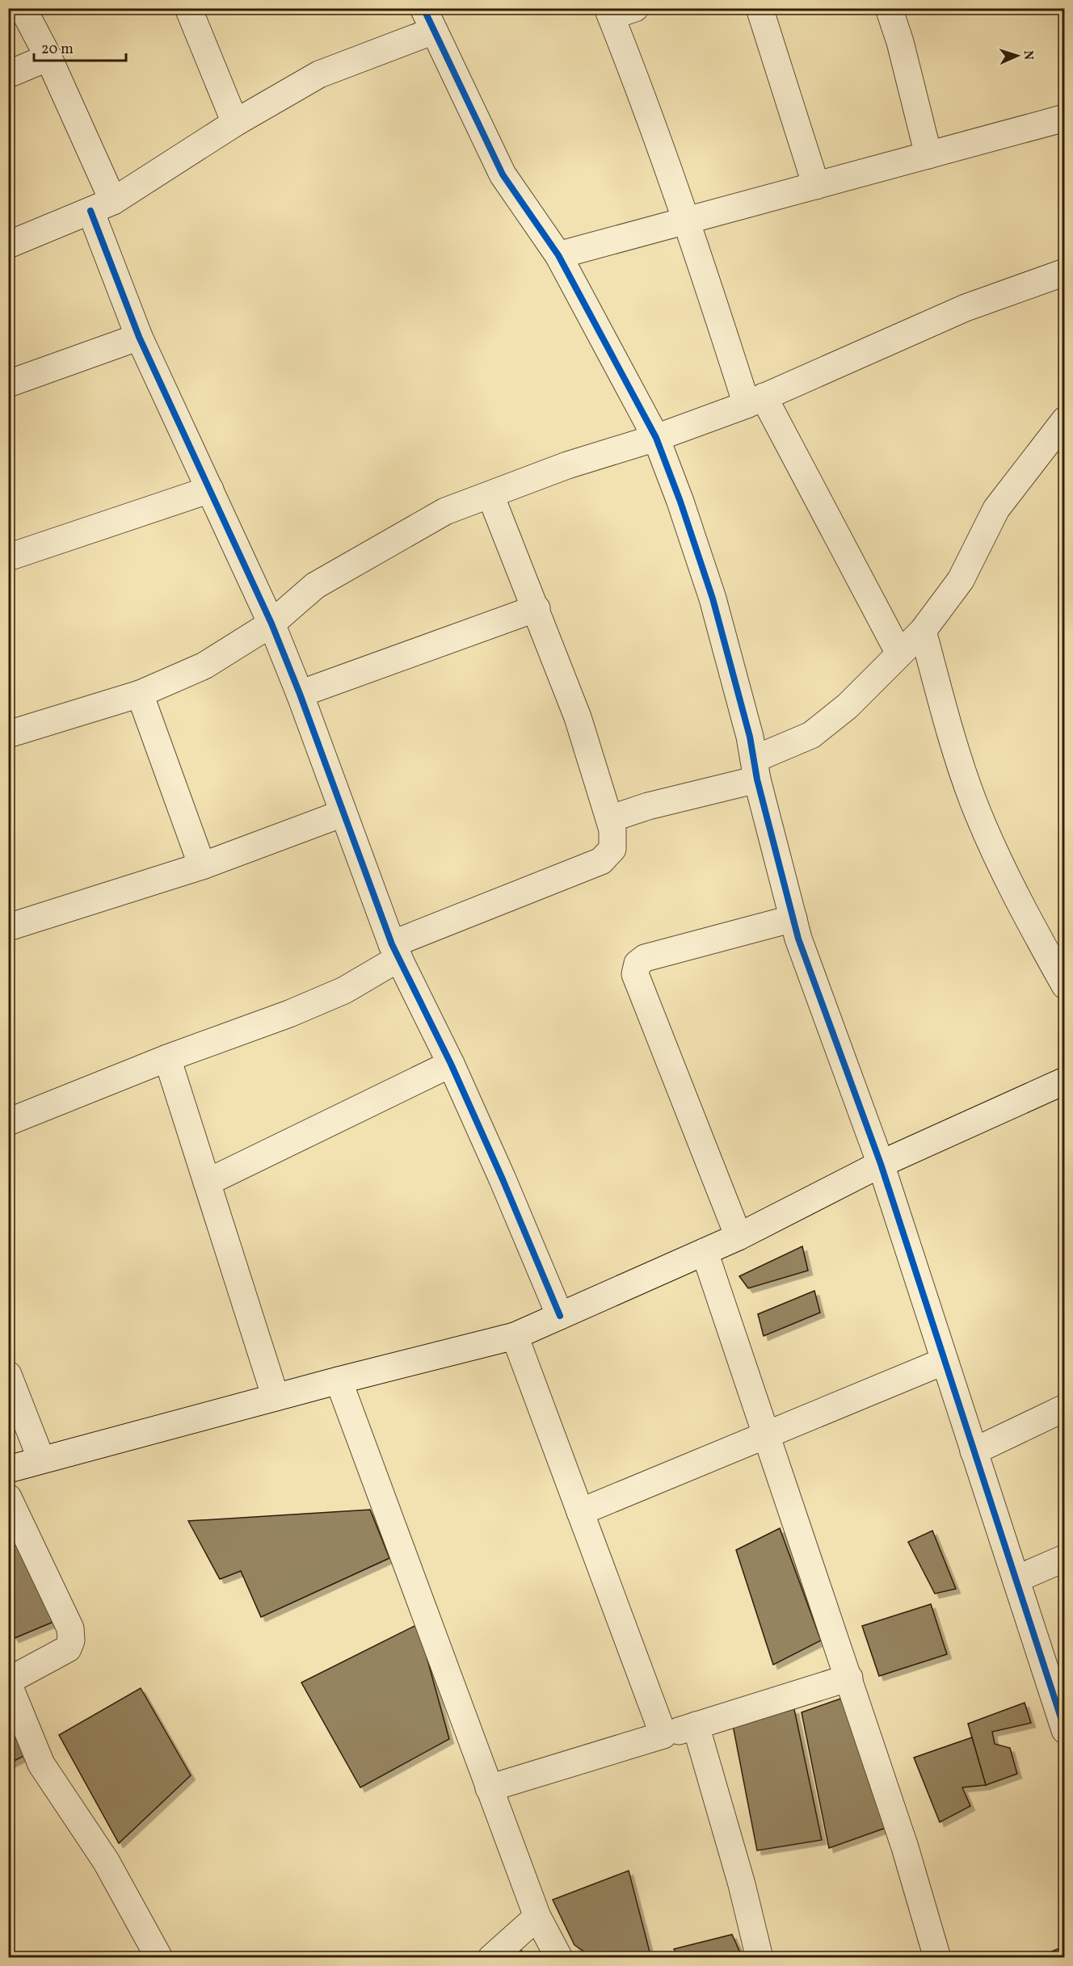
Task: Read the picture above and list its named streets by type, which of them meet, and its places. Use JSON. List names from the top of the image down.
{
  "scale_bar": "20 m",
  "north": "right"
}
